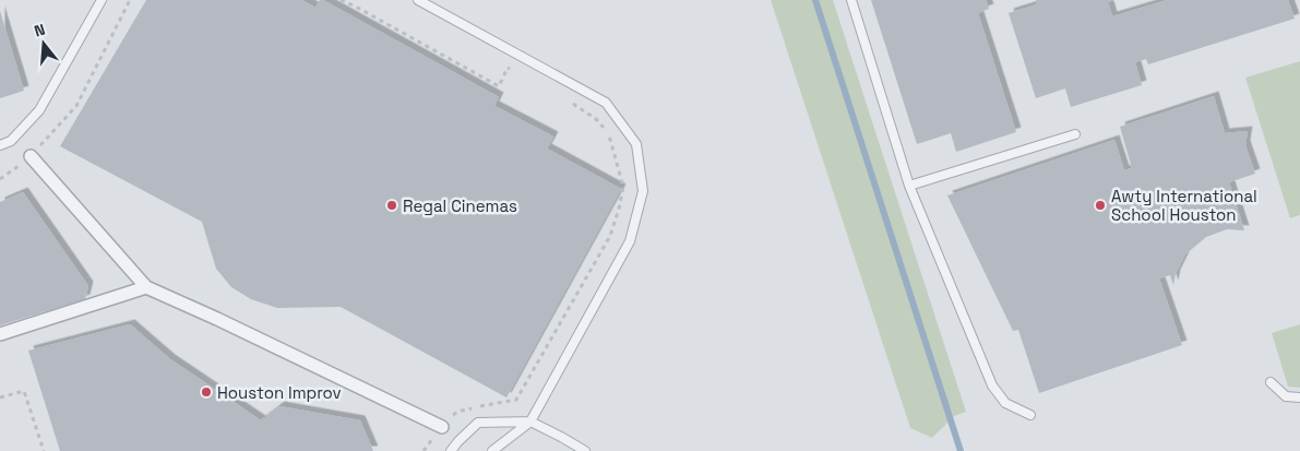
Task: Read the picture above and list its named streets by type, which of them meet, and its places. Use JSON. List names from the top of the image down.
{
  "places": ["Regal Cinemas", "Awty International School Houston", "Houston Improv"],
  "north": "top"
}
